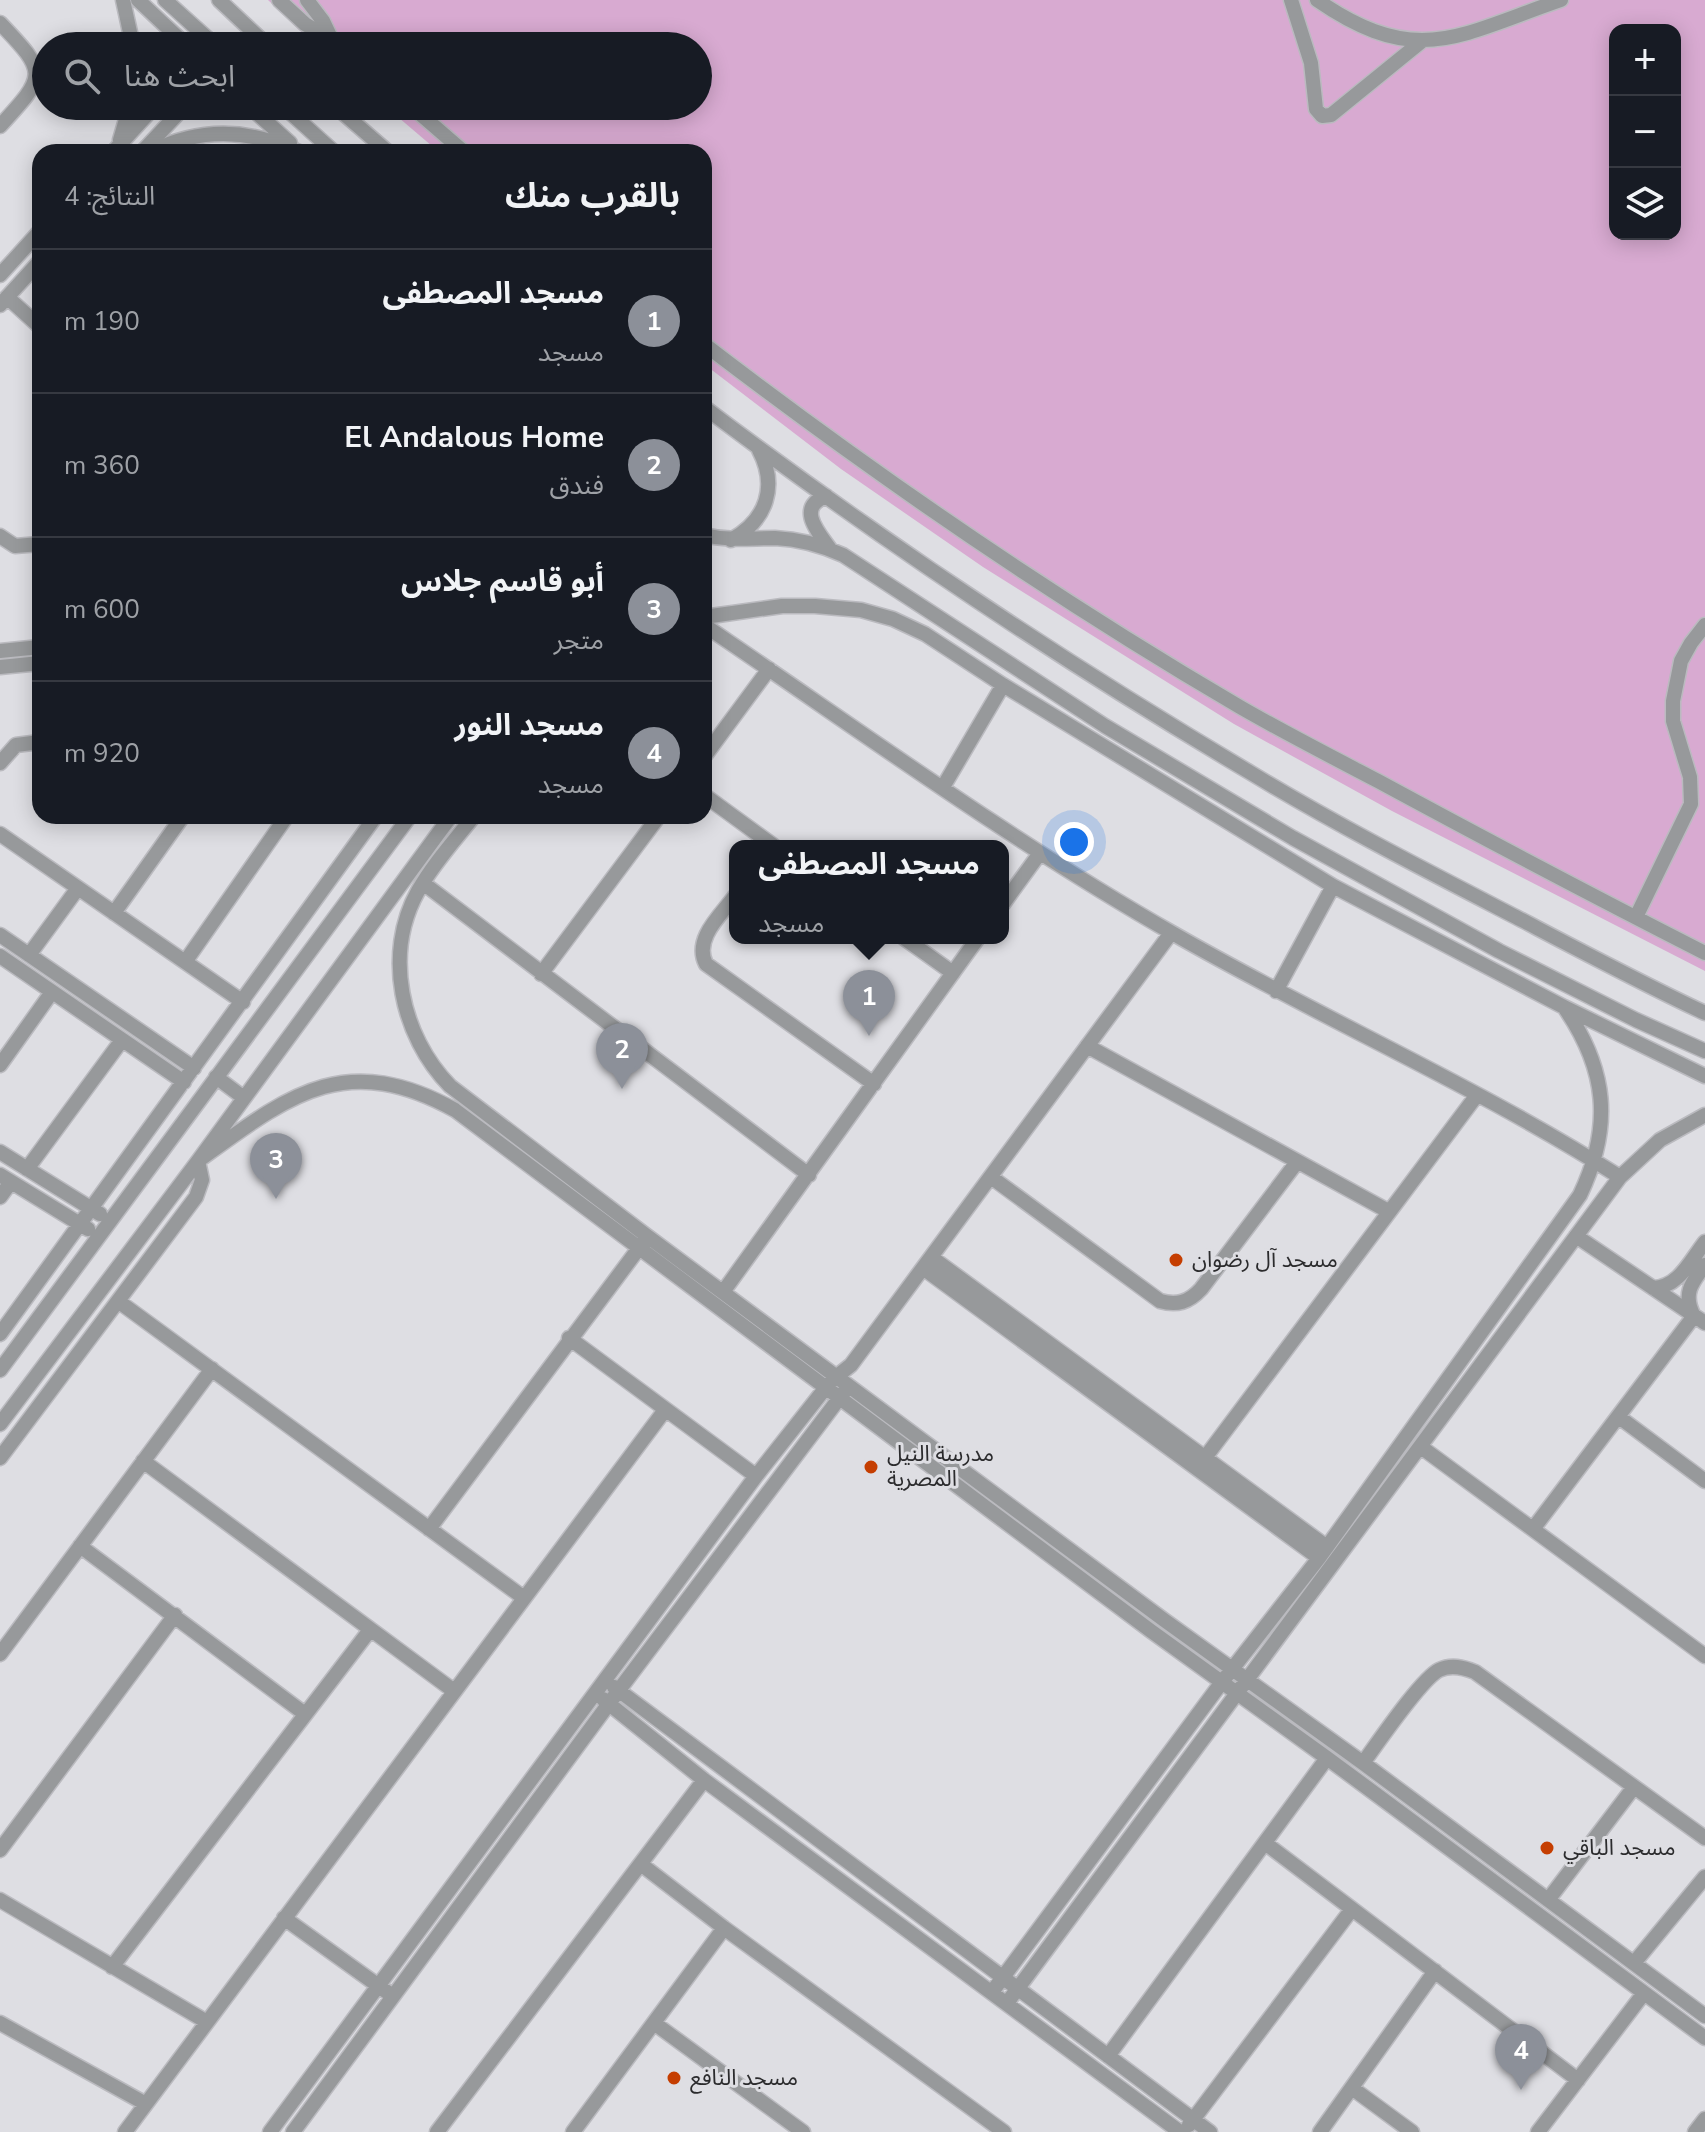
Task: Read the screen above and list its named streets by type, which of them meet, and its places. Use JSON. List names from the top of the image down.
{
  "places": [
    "مسجد آل رضوان",
    "مدرسة النيل المصرية",
    "مسجد الباقي",
    "مسجد النافع"
  ],
  "page": {
    "map_buttons": ["+", "−"],
    "search": "ابحث هنا",
    "heading": ["بالقرب منك", "النتائج: 4"],
    "list": [
      {
        "mark": "1",
        "name": "مسجد المصطفى",
        "note": "مسجد",
        "value": "190 m"
      },
      {
        "mark": "2",
        "name": "El Andalous Home",
        "note": "فندق",
        "value": "360 m"
      },
      {
        "mark": "3",
        "name": "أبو قاسم جلاس",
        "note": "متجر",
        "value": "600 m"
      },
      {
        "mark": "4",
        "name": "مسجد النور",
        "note": "مسجد",
        "value": "920 m"
      }
    ],
    "popup": ["مسجد المصطفى", "مسجد"],
    "pins": [
      "1",
      "2",
      "3",
      "4"
    ]
  }
}
